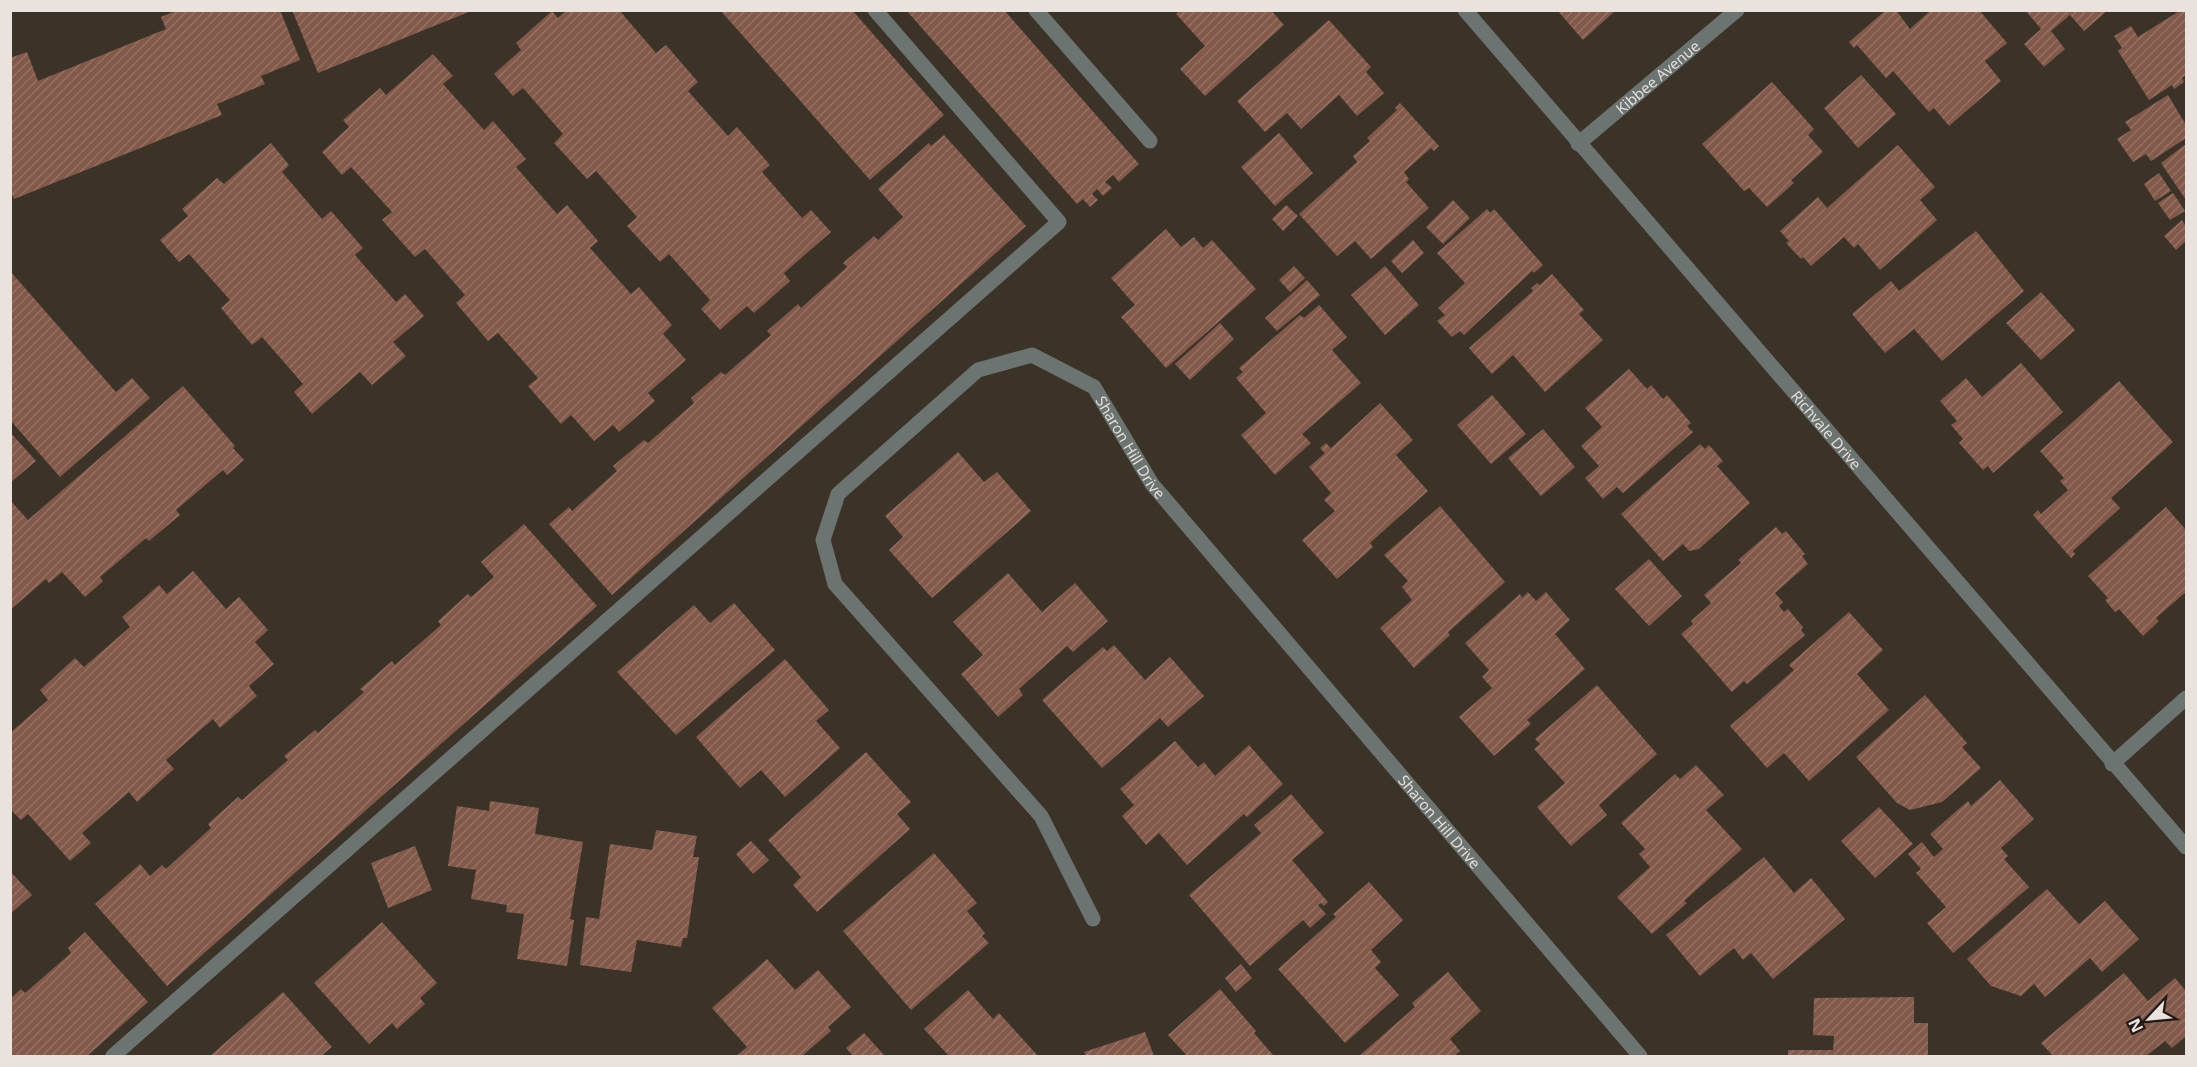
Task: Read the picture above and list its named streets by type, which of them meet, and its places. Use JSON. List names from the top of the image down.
{
  "streets": {
    "street": ["Kibbee Avenue", "Richvale Drive", "Sharon Hill Drive"]
  },
  "crossings": [
    ["Kibbee Avenue", "Richvale Drive"]
  ],
  "north": "bottom left"
}
